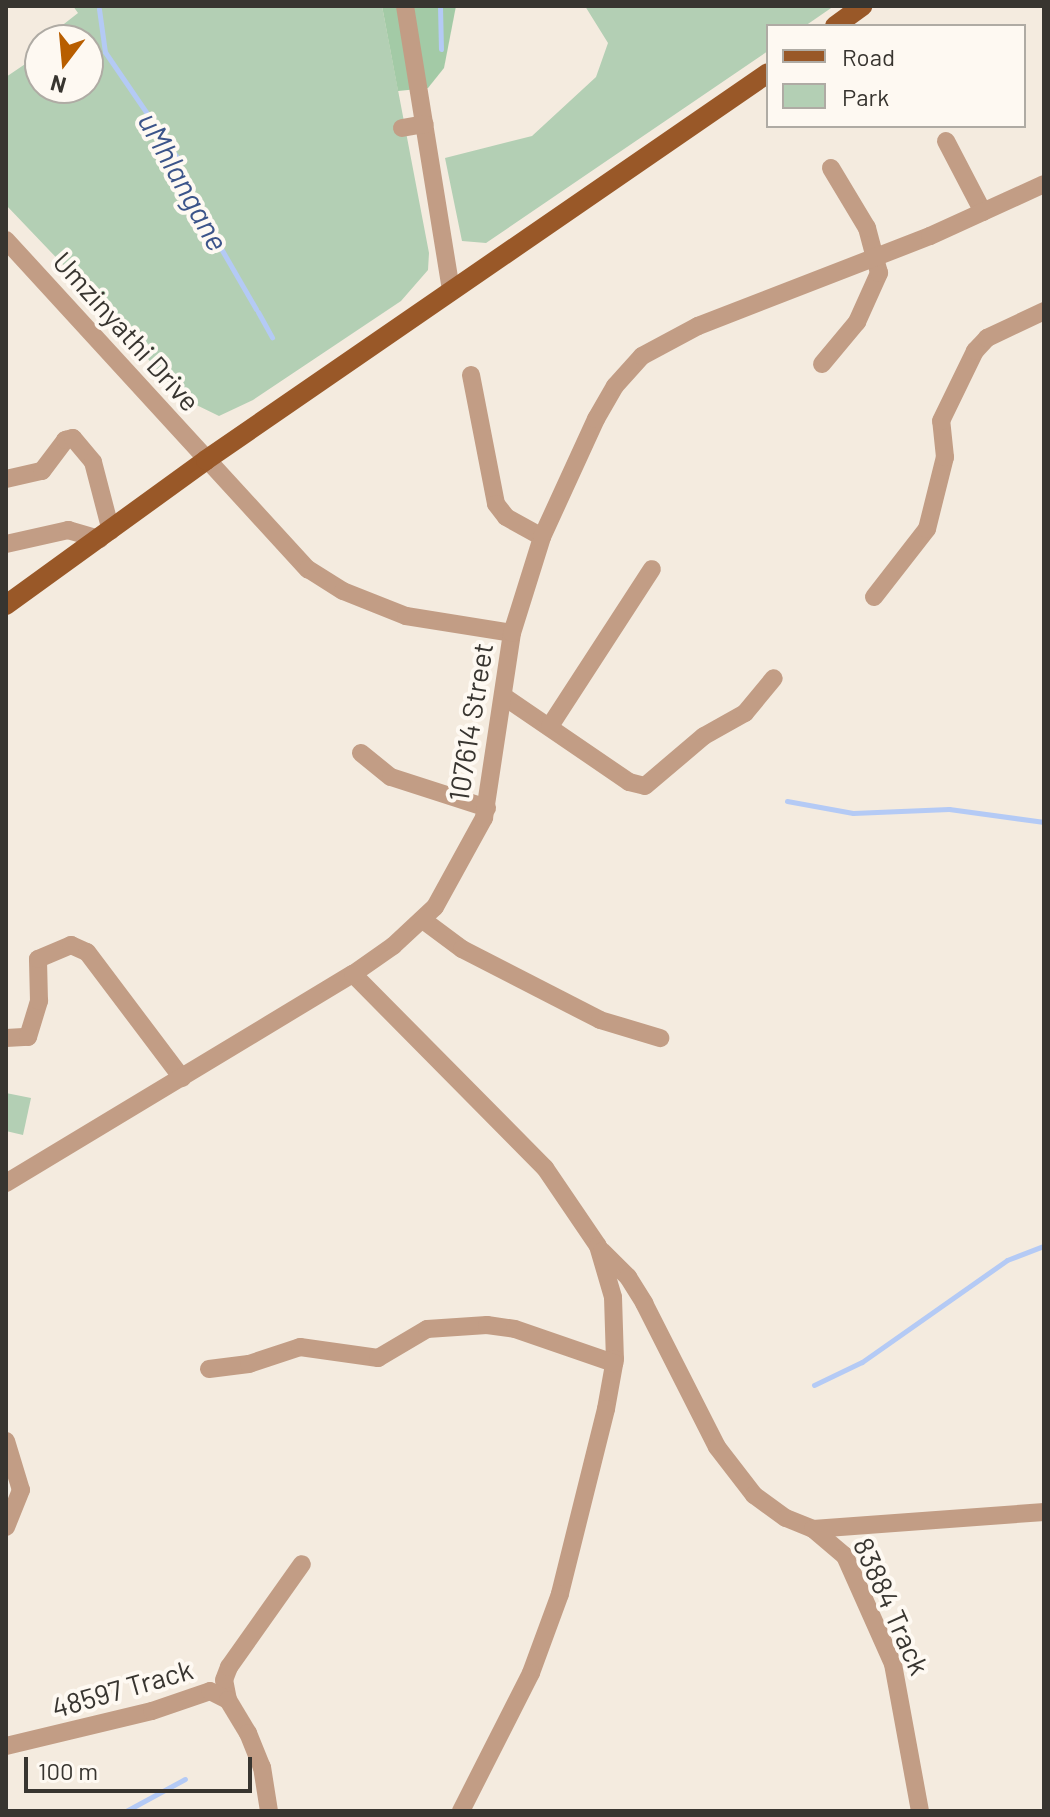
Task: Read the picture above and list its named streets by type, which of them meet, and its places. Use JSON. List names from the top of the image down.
{
  "streets": {
    "street": [
      "Umzinyathi Drive",
      "107614 Street",
      "83884 Track",
      "48597 Track"
    ]
  },
  "crossings": [
    ["Umzinyathi Drive", "107614 Street"]
  ],
  "water": ["uMhlangane"],
  "legend": ["Road", "Park"],
  "scale_bar": "100 m",
  "north": "bottom"
}
